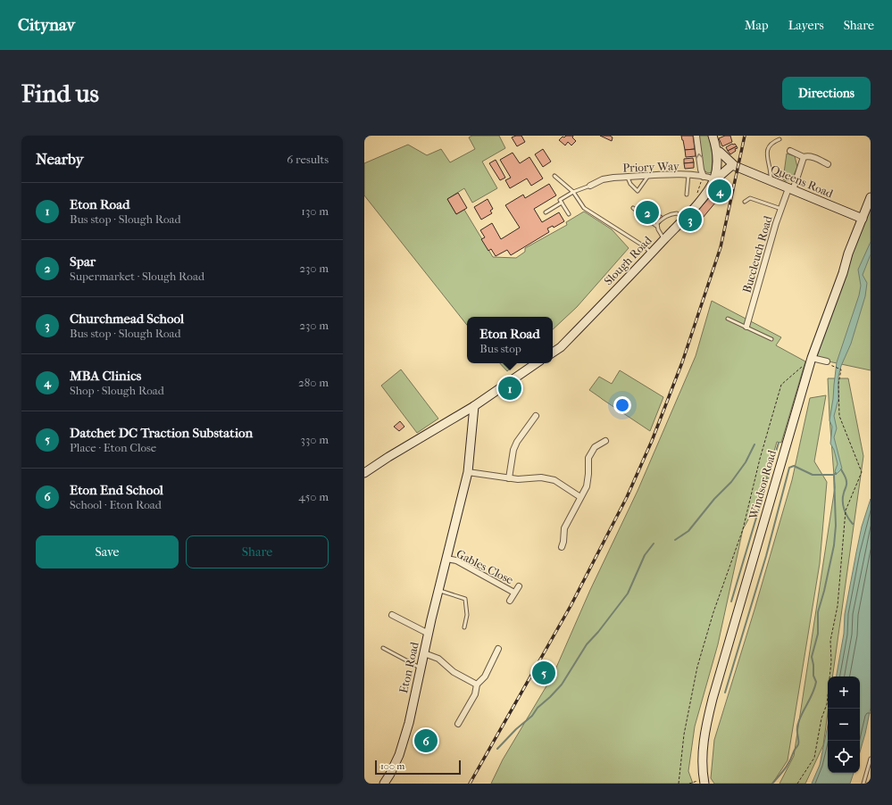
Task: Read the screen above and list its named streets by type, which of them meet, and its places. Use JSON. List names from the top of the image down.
{
  "streets": {
    "main road": [
      "Queens Road",
      "Slough Road",
      "Windsor Road",
      "Eton Road"
    ],
    "street": ["Priory Way", "Buccleuch Road", "Gables Close"]
  },
  "crossings": [
    ["Priory Way", "Slough Road"],
    ["Queens Road", "Buccleuch Road"],
    ["Queens Road", "Windsor Road"],
    ["Gables Close", "Eton Road"]
  ],
  "scale_bar": "100 m",
  "page": {
    "header": "Citynav",
    "nav": ["Map", "Layers", "Share"],
    "buttons": [
      "Directions",
      ["Save", "Share"]
    ],
    "title": "Find us",
    "heading": ["Nearby", "6 results"],
    "pins": [
      "4",
      "2",
      "3",
      "1",
      "5",
      "6"
    ],
    "list": [
      {
        "mark": "1",
        "name": "Eton Road",
        "note": "Bus stop · Slough Road",
        "value": "130 m"
      },
      {
        "mark": "2",
        "name": "Spar",
        "note": "Supermarket · Slough Road",
        "value": "230 m"
      },
      {
        "mark": "3",
        "name": "Churchmead School",
        "note": "Bus stop · Slough Road",
        "value": "230 m"
      },
      {
        "mark": "4",
        "name": "MBA Clinics",
        "note": "Shop · Slough Road",
        "value": "280 m"
      },
      {
        "mark": "5",
        "name": "Datchet DC Traction Substation",
        "note": "Place · Eton Close",
        "value": "330 m"
      },
      {
        "mark": "6",
        "name": "Eton End School",
        "note": "School · Eton Road",
        "value": "450 m"
      }
    ],
    "popup": ["Eton Road", "Bus stop"],
    "map_buttons": ["+", "−"],
    "scale": "100 m"
  }
}
